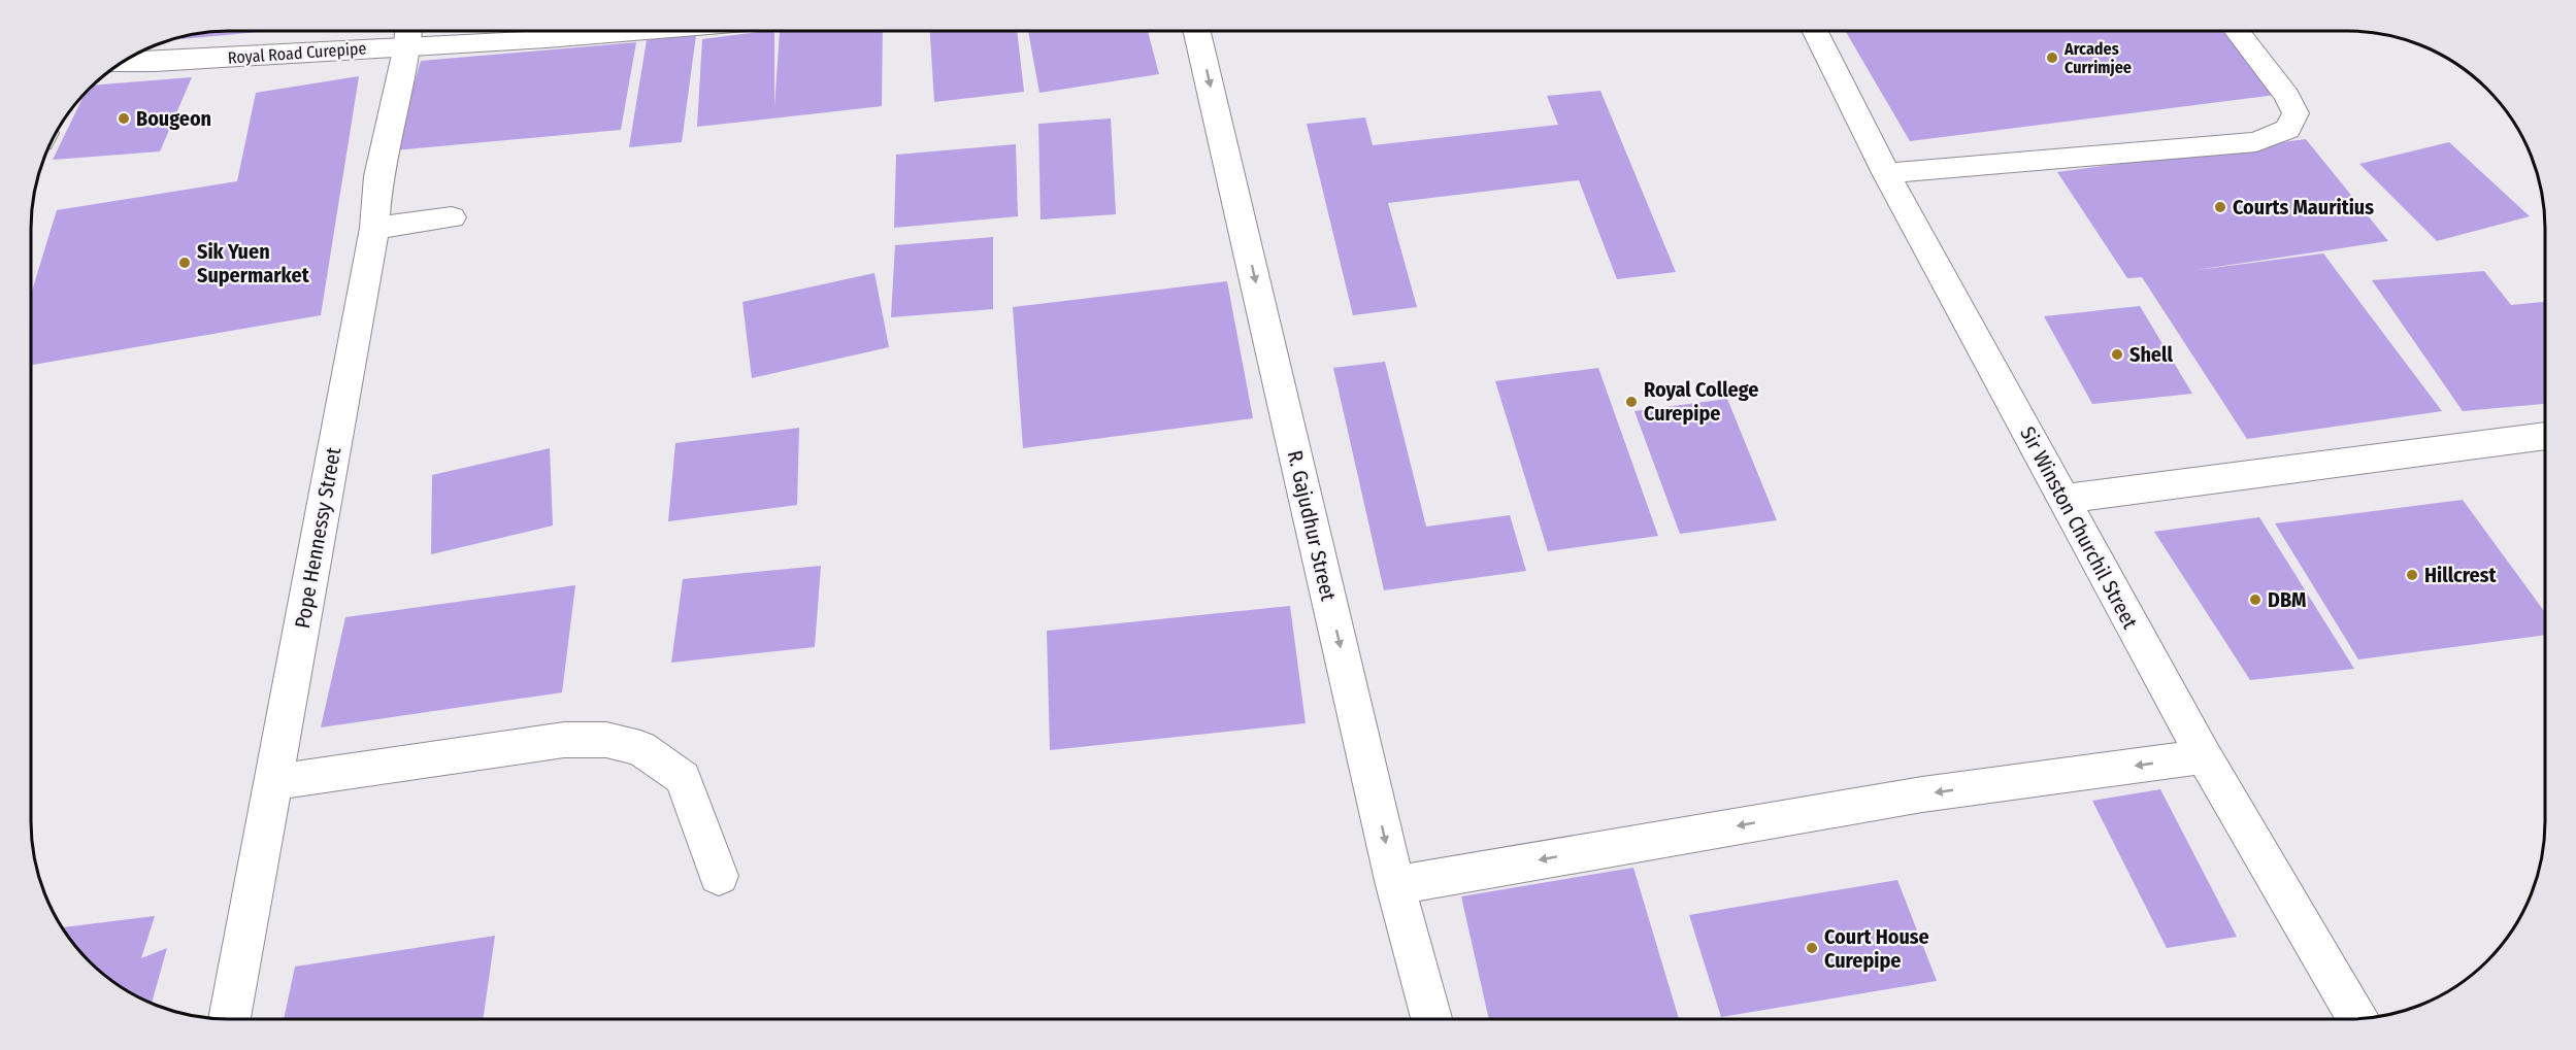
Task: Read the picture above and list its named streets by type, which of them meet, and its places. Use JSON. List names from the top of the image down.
{
  "streets": {
    "street": [
      "Royal Road Curepipe",
      "R. Gajudhur Street",
      "Sir Winston Churchil Street",
      "Pope Hennessy Street"
    ]
  },
  "crossings": [
    ["Royal Road Curepipe", "Pope Hennessy Street"]
  ],
  "one_way": ["R. Gajudhur Street"],
  "places": [
    "Arcades Currimjee",
    "Bougeon",
    "Courts Mauritius",
    "Sik Yuen Supermarket",
    "Shell",
    "Royal College Curepipe",
    "Hillcrest",
    "DBM",
    "Court House Curepipe"
  ]
}
